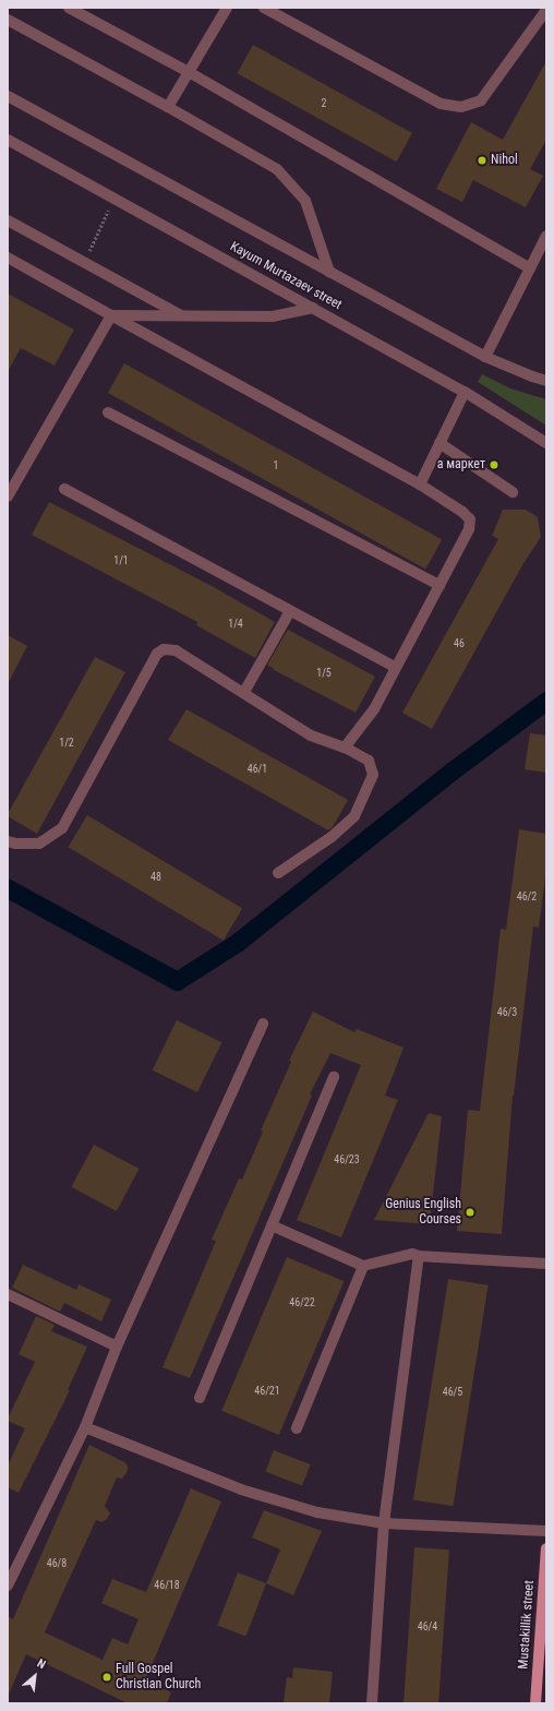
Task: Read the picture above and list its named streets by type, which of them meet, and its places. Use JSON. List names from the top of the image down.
{
  "streets": {
    "main road": ["Mustakillik street"],
    "street": ["Kayum Murtazaev street"]
  },
  "places": [
    "Nihol",
    "а маркет",
    "Genius English Courses",
    "Full Gospel Christian Church"
  ],
  "house_numbers": [
    "2",
    "1",
    "1/1",
    "1/4",
    "46",
    "1/5",
    "1/2",
    "46/1",
    "48",
    "46/2",
    "46/3",
    "46/23",
    "46/22",
    "46/21",
    "46/5",
    "46/8",
    "46/18",
    "46/4"
  ],
  "north": "top right"
}
